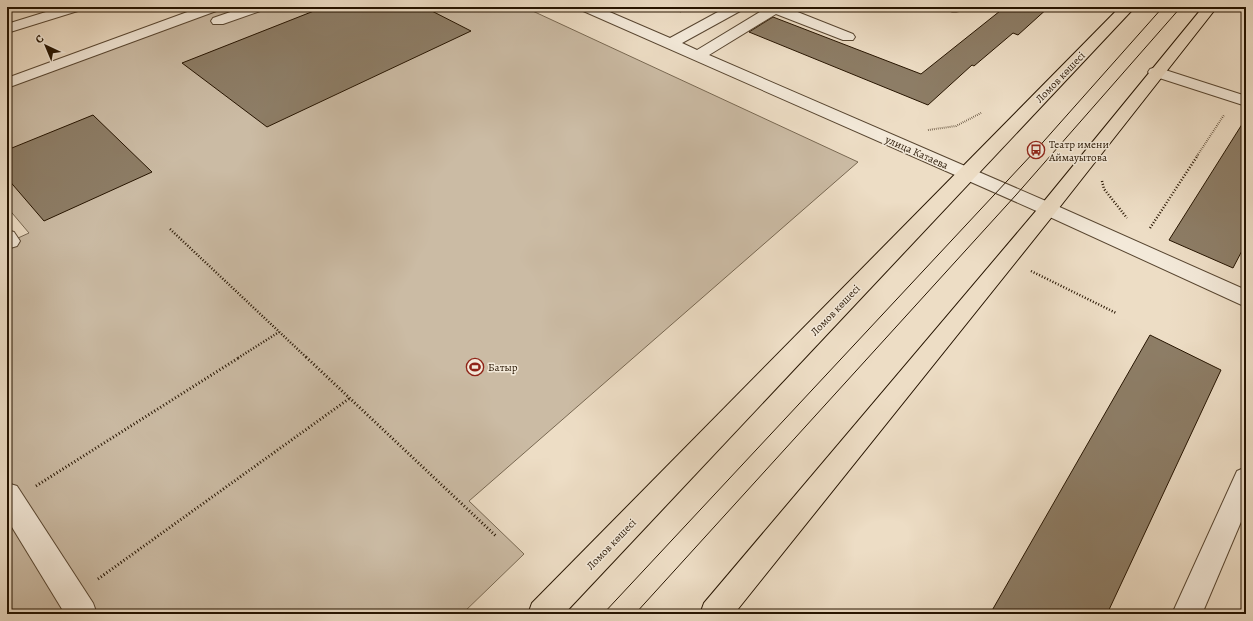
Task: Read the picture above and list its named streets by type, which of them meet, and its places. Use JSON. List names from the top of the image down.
{
  "streets": {
    "main road": ["Ломов көшесі"],
    "street": ["улица Катаева"]
  },
  "crossings": [
    ["Ломов көшесі", "улица Катаева"]
  ],
  "places": {
    "bus stop": ["Театр имени Аймауытова"],
    "sports": ["Батыр"]
  },
  "north": "top left"
}
